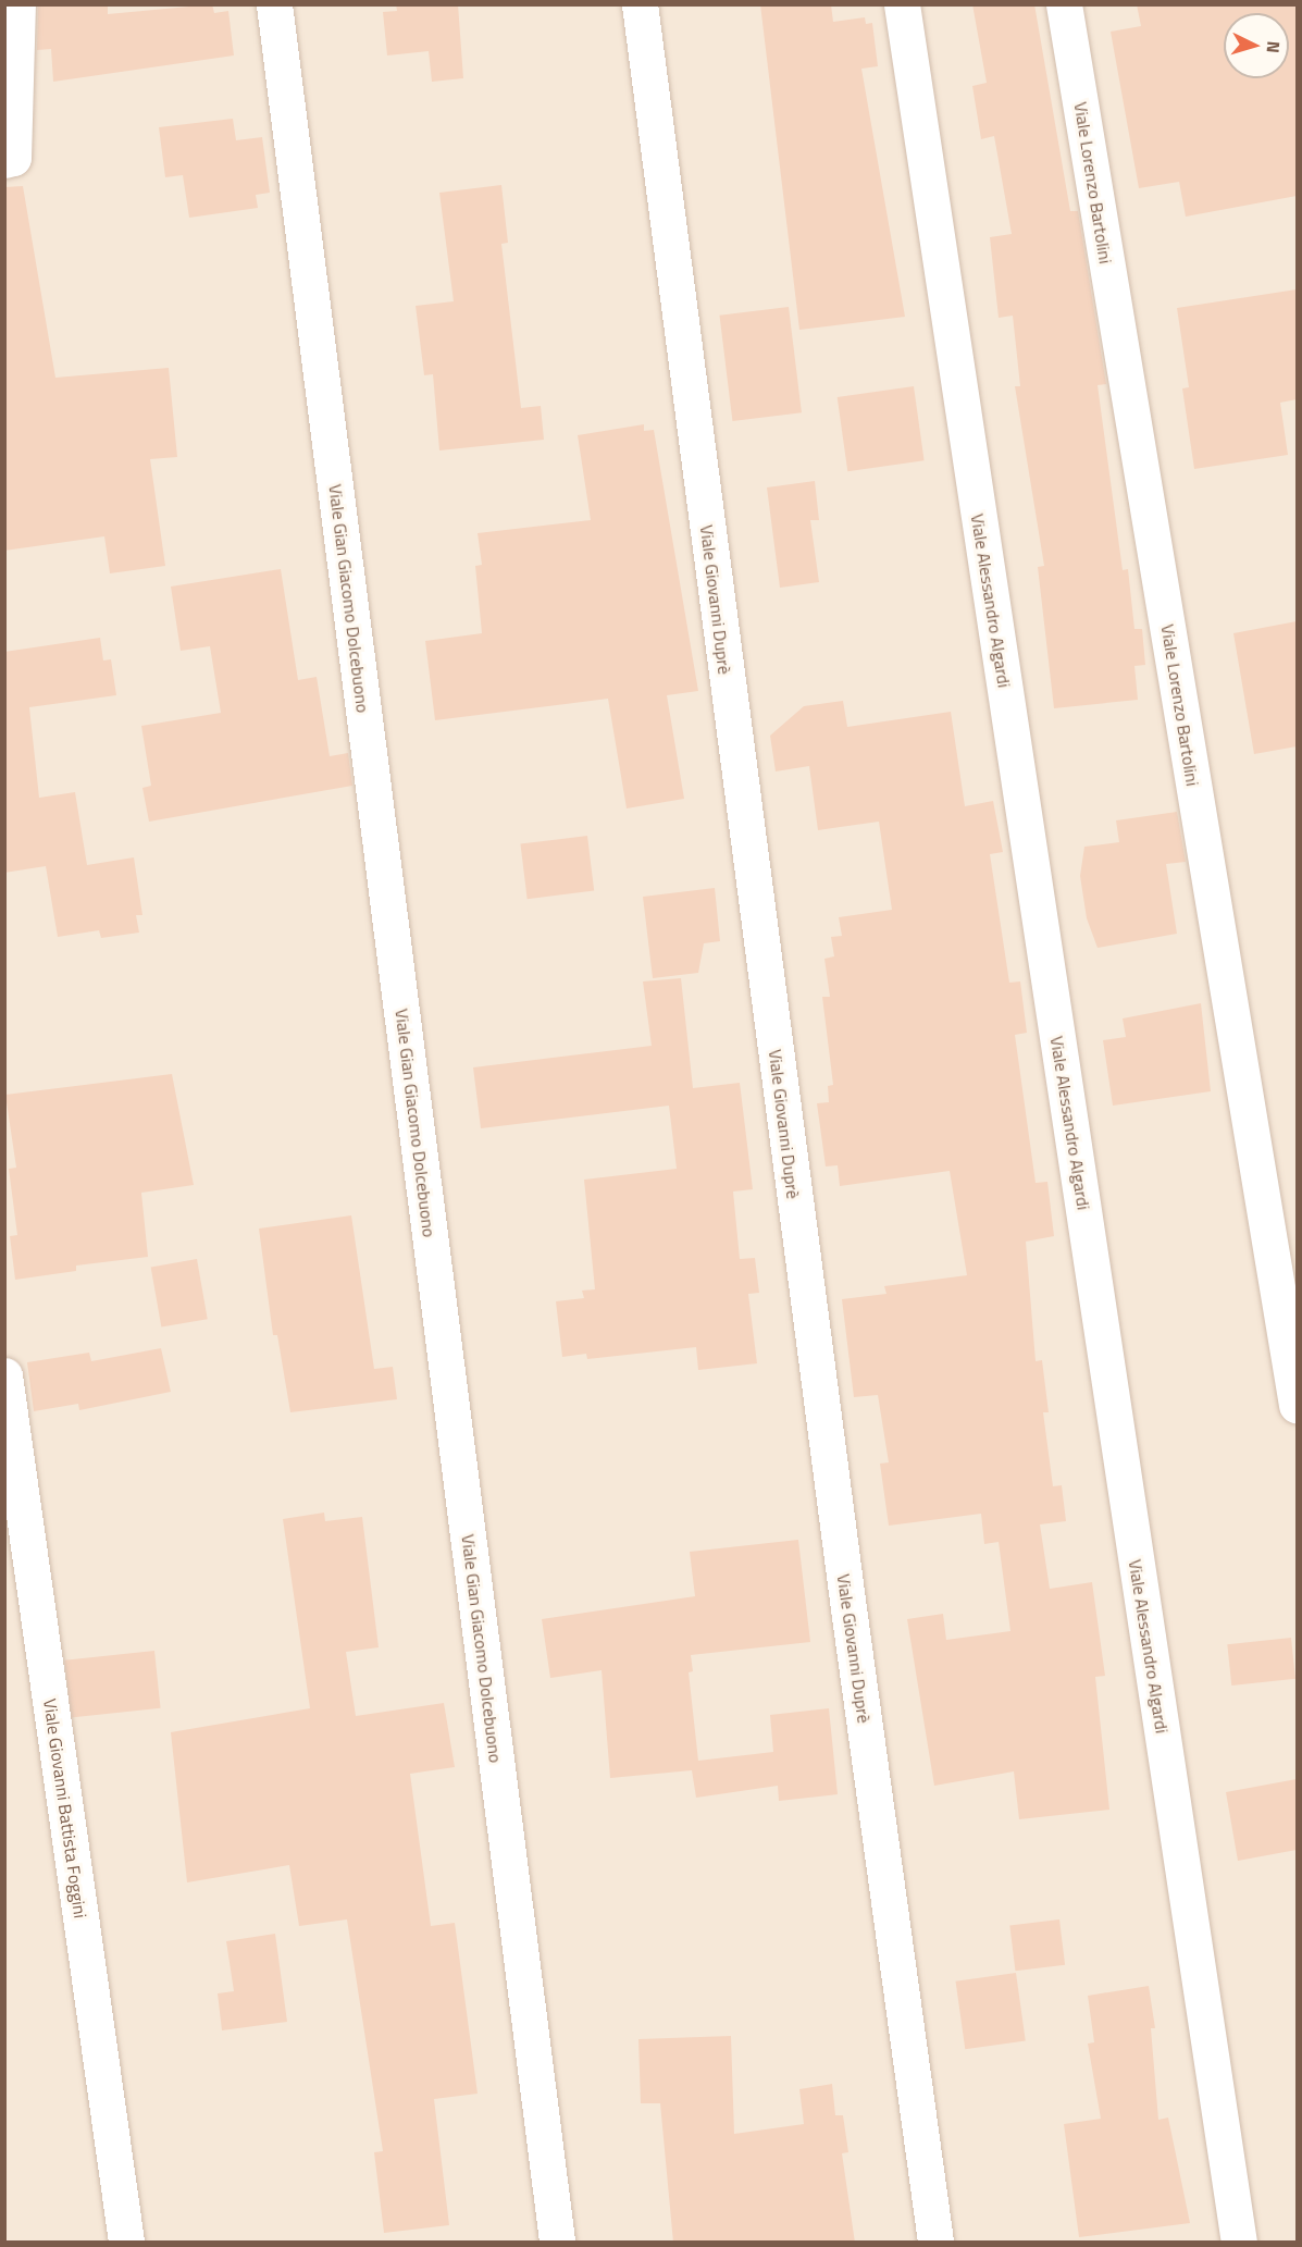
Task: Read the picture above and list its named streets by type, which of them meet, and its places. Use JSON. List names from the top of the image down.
{
  "streets": {
    "street": [
      "Viale Lorenzo Bartolini",
      "Viale Gian Giacomo Dolcebuono",
      "Viale Giovanni Duprè",
      "Viale Alessandro Algardi",
      "Viale Giovanni Battista Foggini"
    ]
  },
  "north": "right"
}
